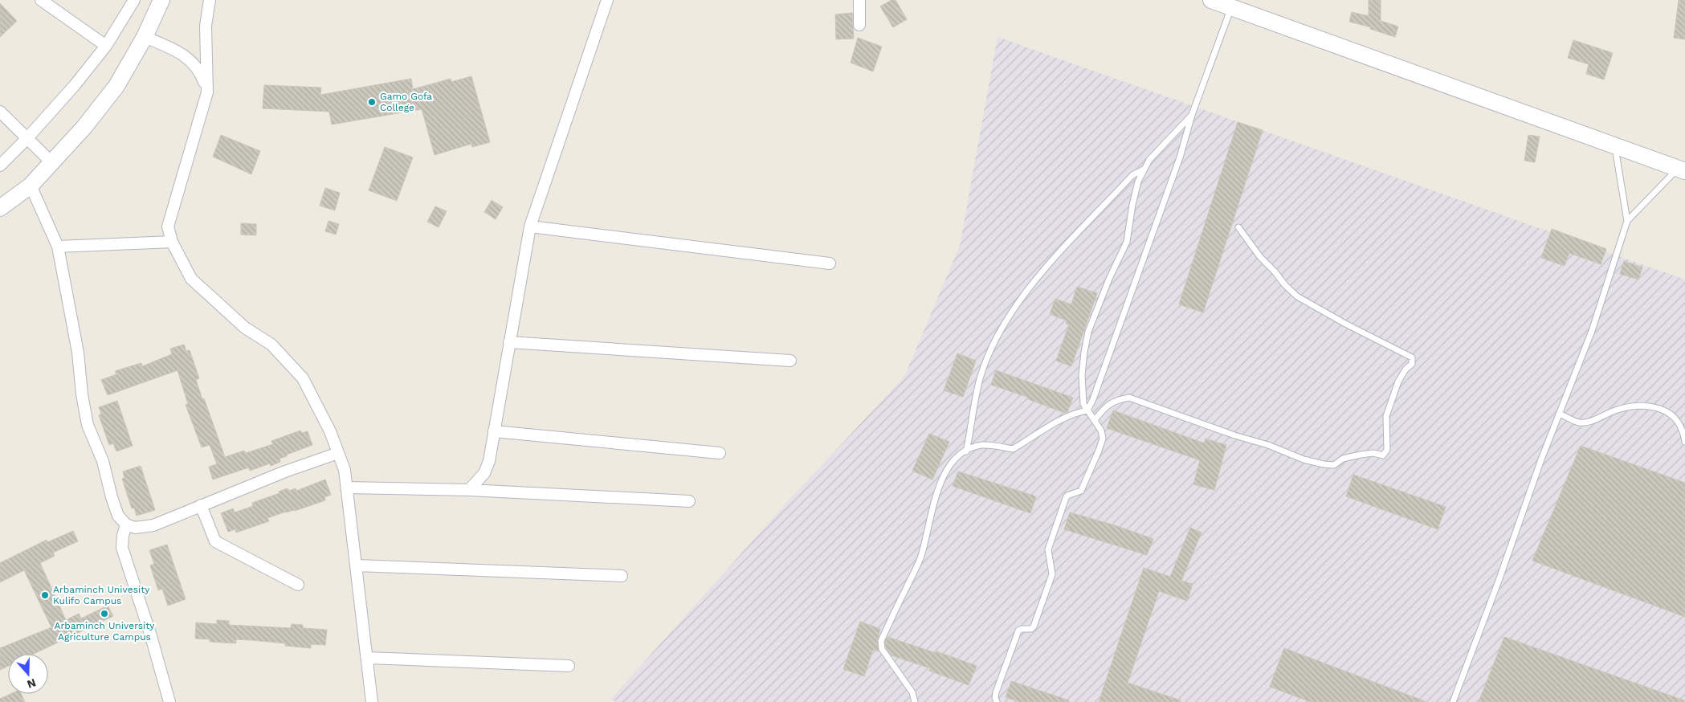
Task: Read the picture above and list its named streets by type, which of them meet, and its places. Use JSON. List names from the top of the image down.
{
  "places": ["Gamo Gofa College", "Arbaminch Univesity Kulifo Campus", "Arbaminch University Agriculture Campus"],
  "north": "bottom"
}
